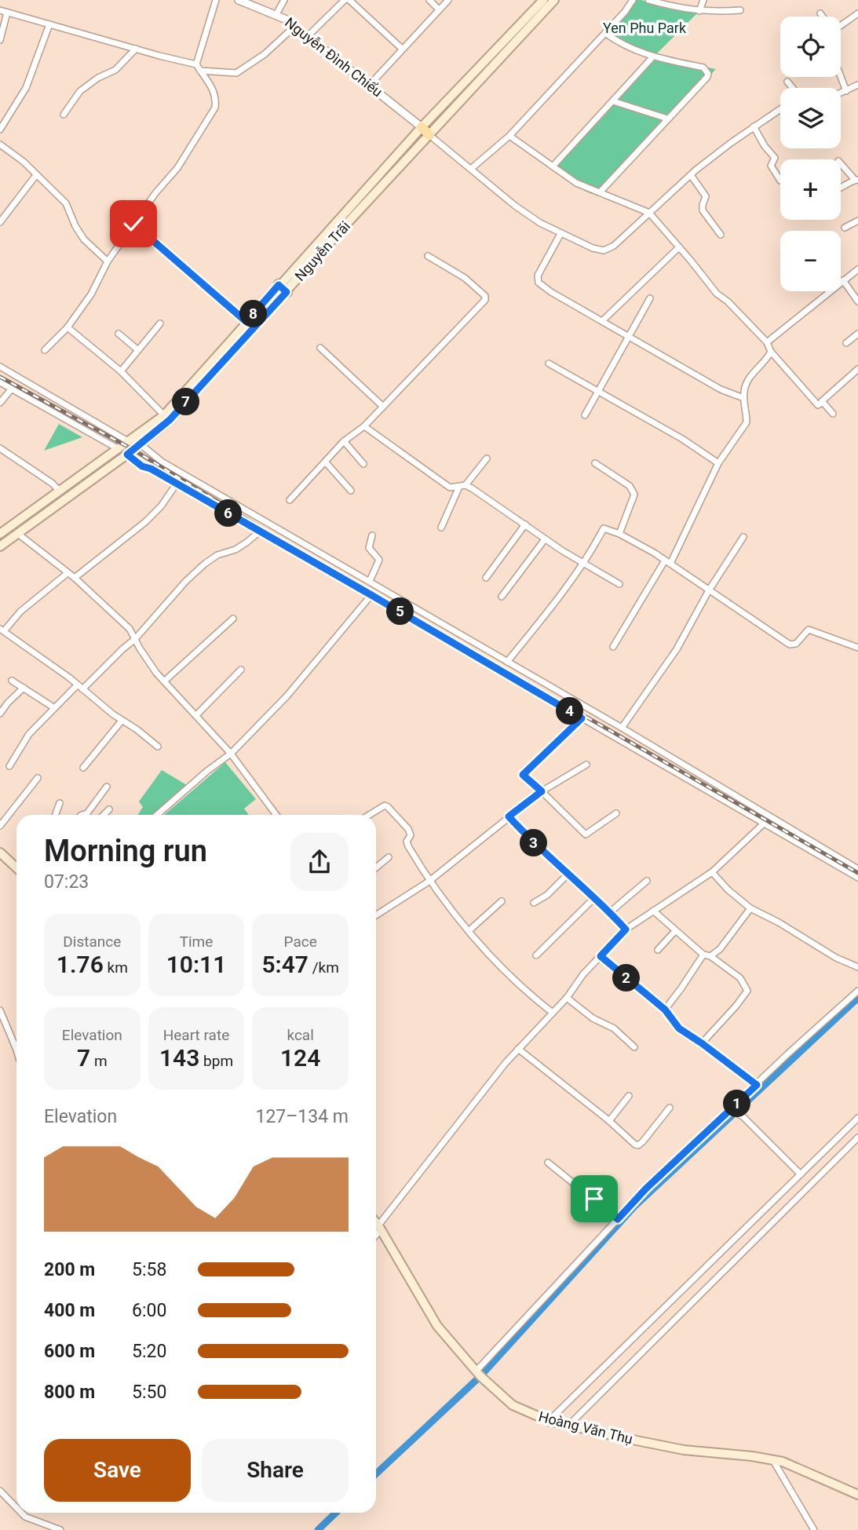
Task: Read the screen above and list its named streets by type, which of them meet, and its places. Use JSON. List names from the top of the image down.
{
  "streets": {
    "main road": ["Nguyễn Trãi", "Hoàng Văn Thụ"],
    "street": ["Nguyễn Đình Chiểu"]
  },
  "crossings": [
    ["Nguyễn Đình Chiểu", "Nguyễn Trãi"]
  ],
  "parks": ["Yen Phu Park"],
  "page": {
    "map_buttons": ["+", "−"],
    "pins": [
      "8",
      "7",
      "6",
      "5",
      "4",
      "3",
      "2",
      "1"
    ],
    "heading": ["Morning run", "07:23"],
    "stats": [
      ["Distance", "1.76 km"],
      ["Time", "10:11"],
      ["Pace", "5:47 /km"],
      ["Elevation", "7 m"],
      ["Heart rate", "143 bpm"],
      ["kcal", "124"]
    ],
    "chart": ["Elevation", "127–134 m"],
    "list": [
      {
        "name": "200 m",
        "note": "5:58"
      },
      {
        "name": "400 m",
        "note": "6:00"
      },
      {
        "name": "600 m",
        "note": "5:20"
      },
      {
        "name": "800 m",
        "note": "5:50"
      }
    ],
    "buttons": ["Save", "Share"]
  }
}
